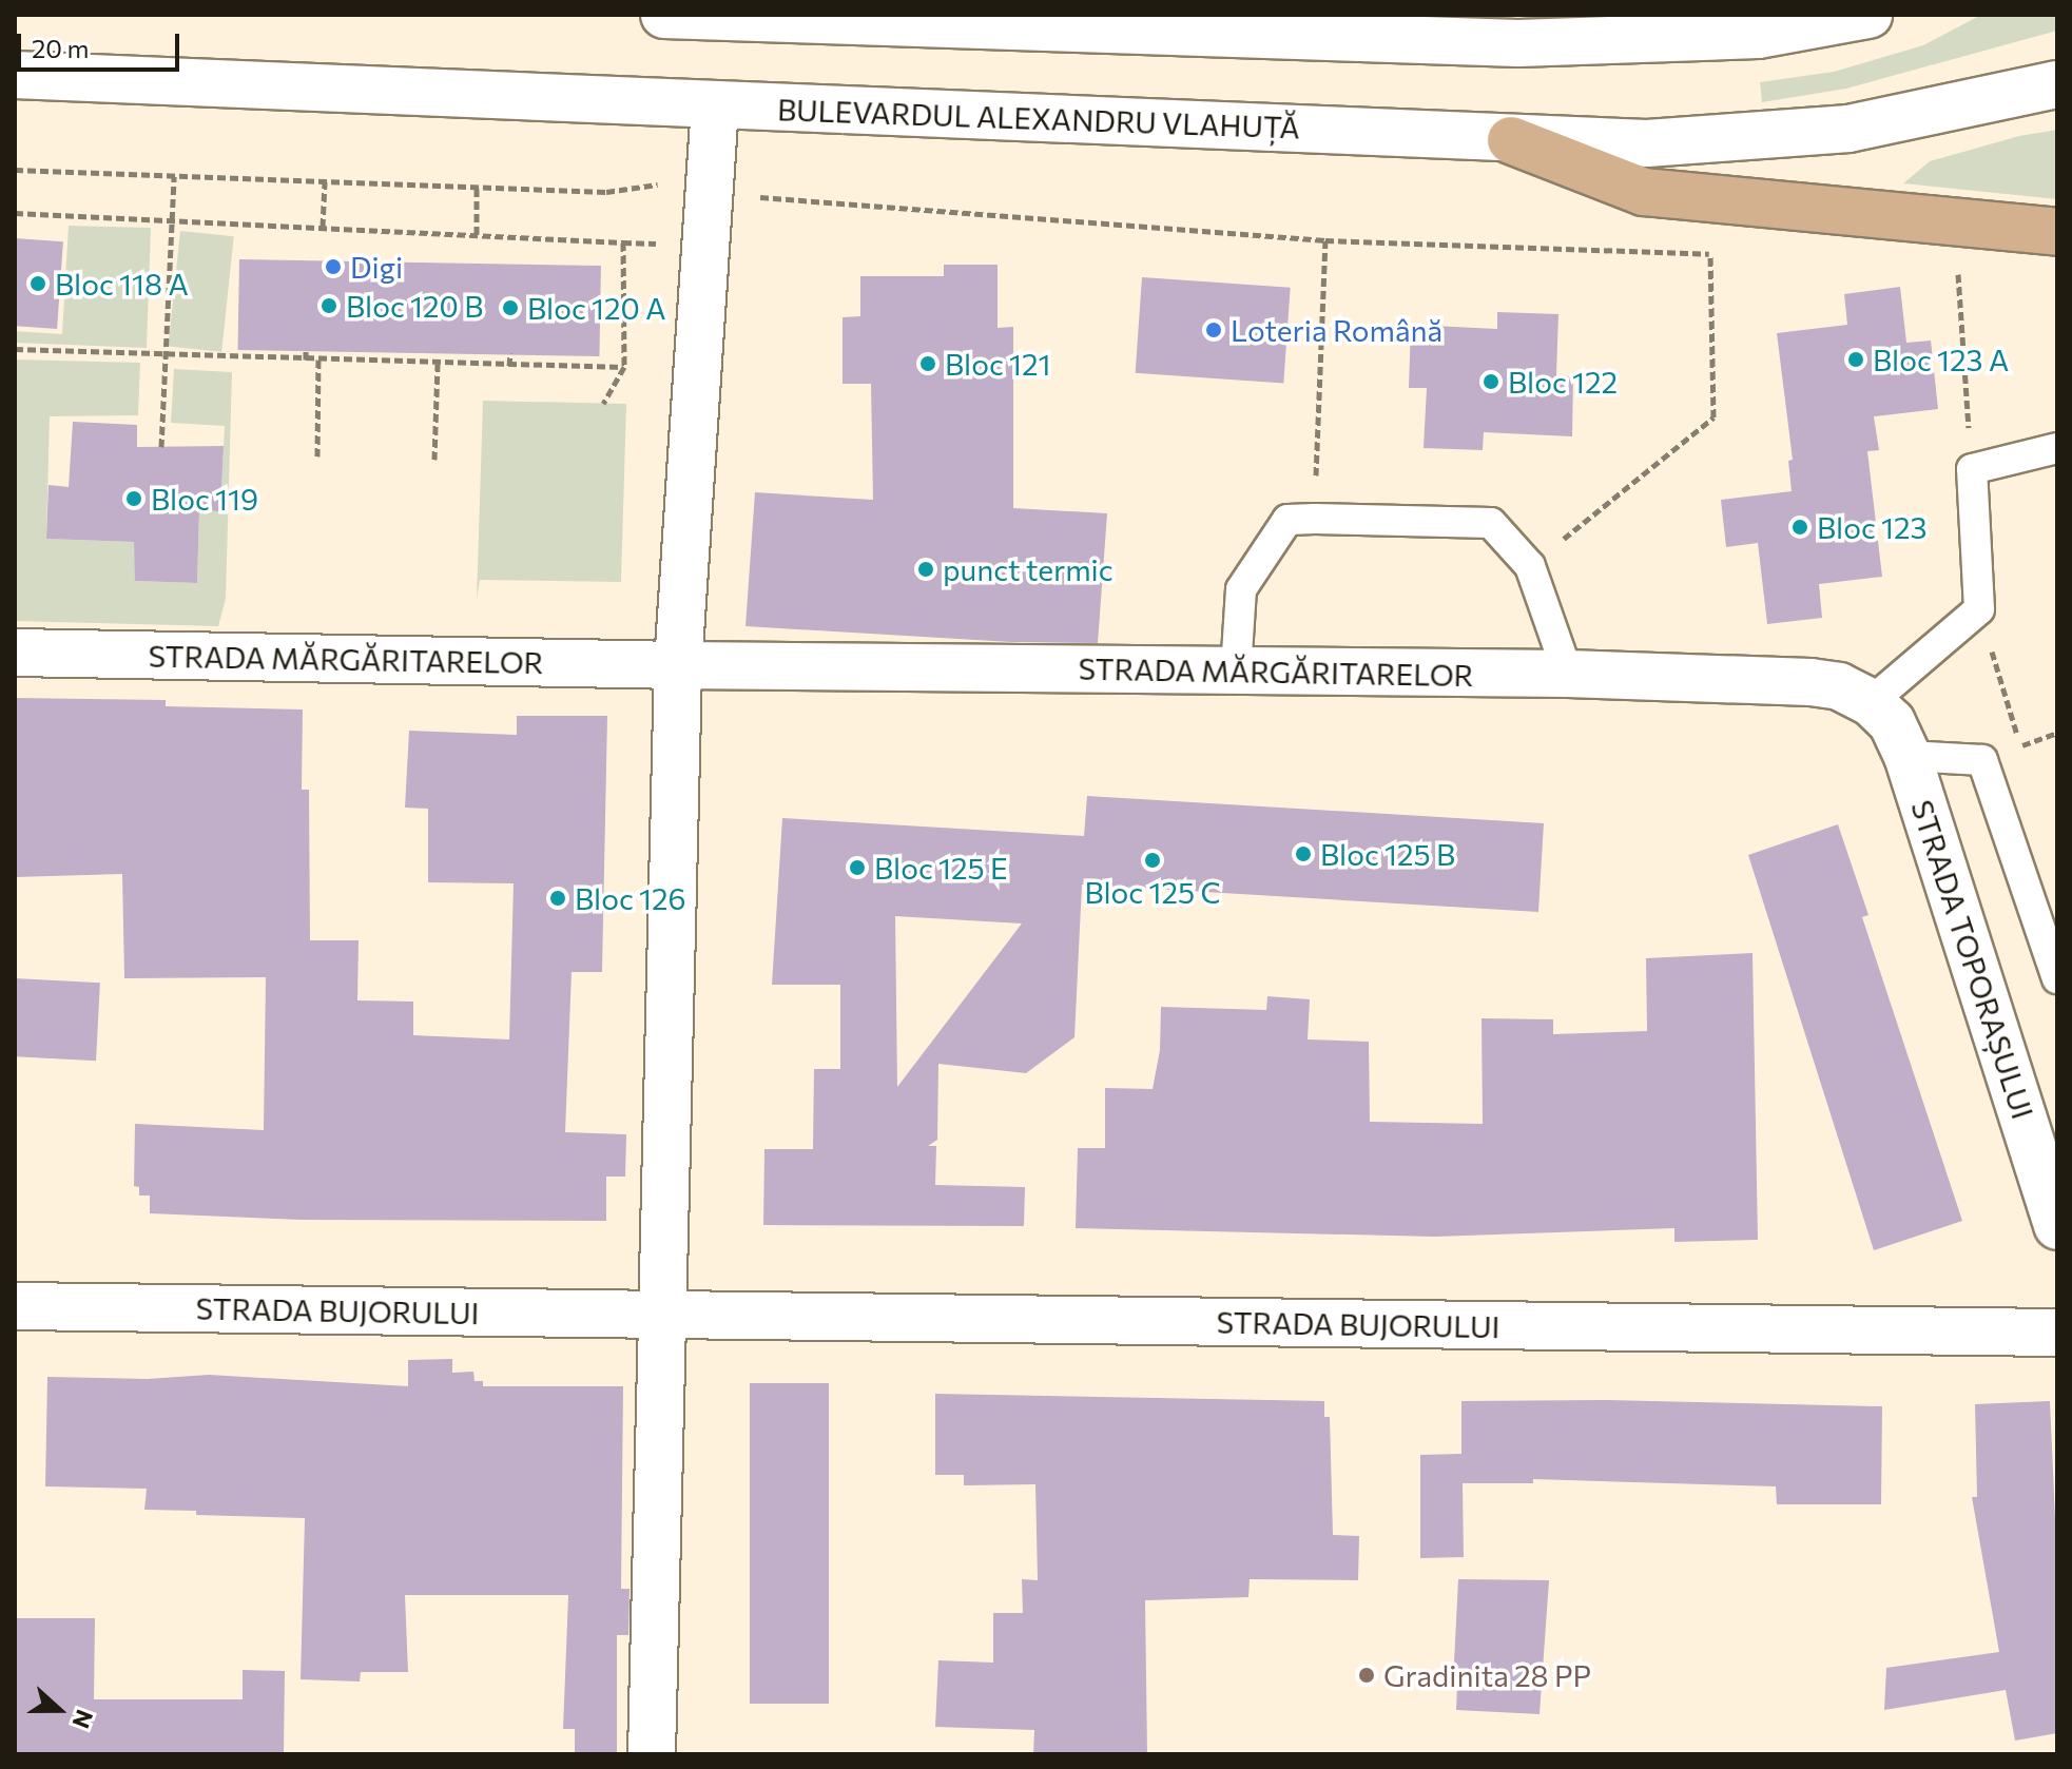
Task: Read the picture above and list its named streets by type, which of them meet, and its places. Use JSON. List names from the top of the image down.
{
  "streets": {
    "street": [
      "BULEVARDUL ALEXANDRU VLAHUȚĂ",
      "STRADA MĂRGĂRITARELOR",
      "STRADA TOPORAȘULUI",
      "STRADA BUJORULUI"
    ]
  },
  "crossings": [
    ["STRADA MĂRGĂRITARELOR", "STRADA TOPORAȘULUI"]
  ],
  "places": [
    "Digi",
    "Bloc 118 A",
    "Bloc 120 B",
    "Bloc 120 A",
    "Loteria Română",
    "Bloc 123 A",
    "Bloc 121",
    "Bloc 122",
    "Bloc 119",
    "Bloc 123",
    "punct termic",
    "Bloc 125 B",
    "Bloc 125 C",
    "Bloc 125 E",
    "Bloc 126",
    "Gradinita 28 PP"
  ],
  "scale_bar": "20 m",
  "north": "right"
}
